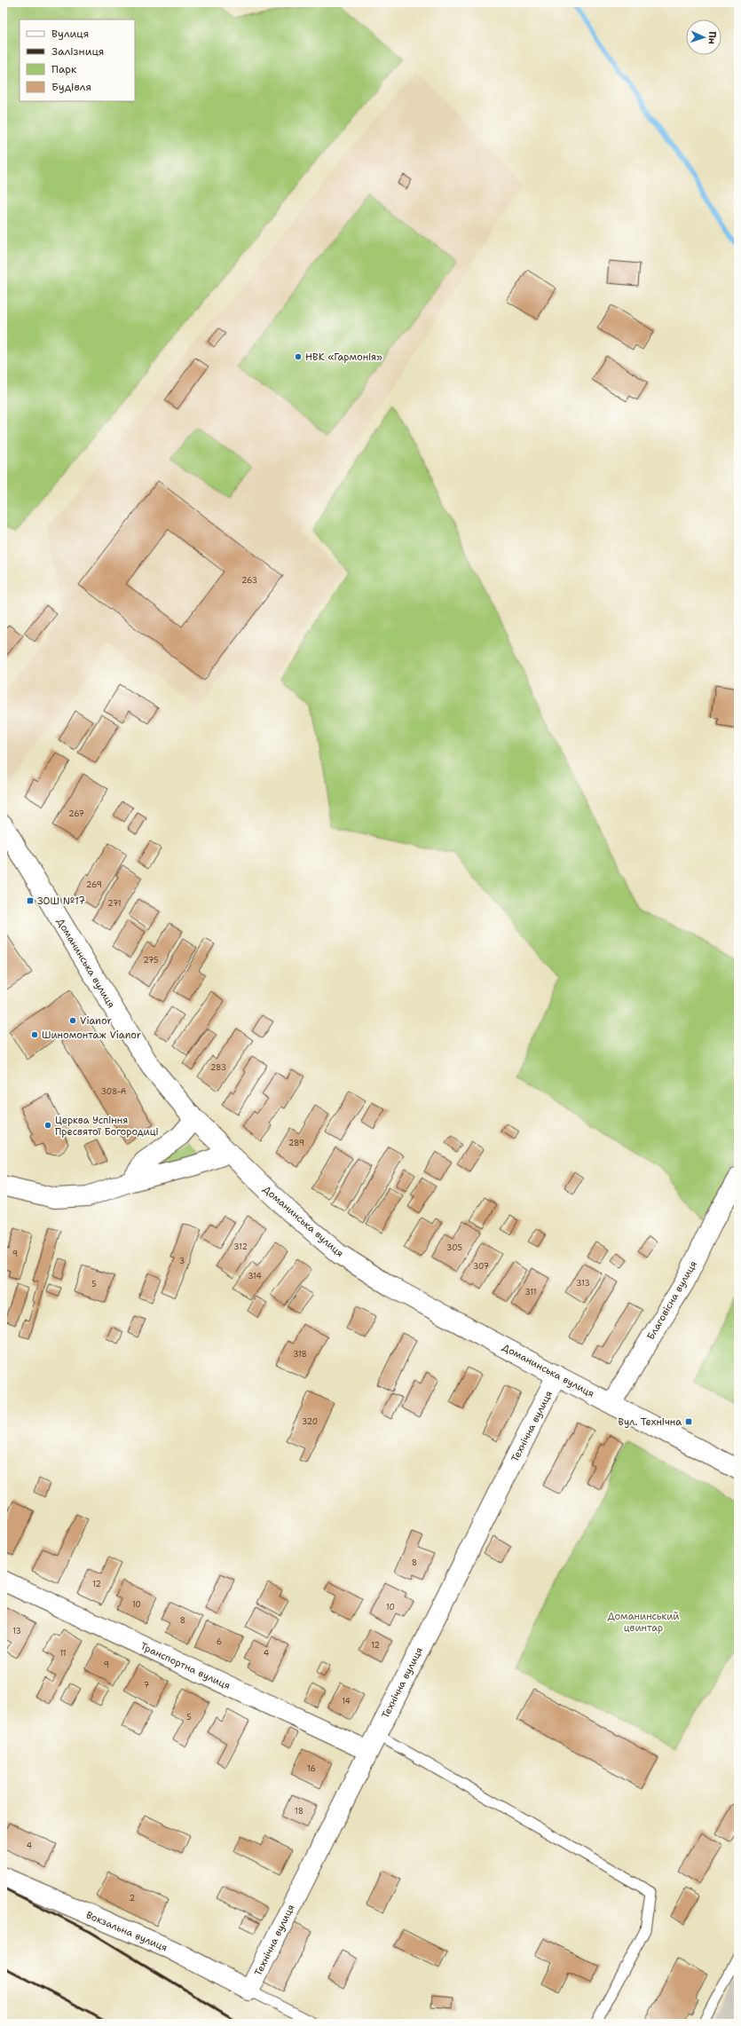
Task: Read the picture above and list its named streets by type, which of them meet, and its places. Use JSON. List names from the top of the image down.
{
  "streets": {
    "street": [
      "Доманинська вулиця",
      "Благовісна вулиця",
      "Технічна вулиця",
      "Транспортна вулиця",
      "Вокзальна вулиця"
    ]
  },
  "crossings": [
    ["Доманинська вулиця", "Благовісна вулиця"],
    ["Доманинська вулиця", "Технічна вулиця"],
    ["Технічна вулиця", "Транспортна вулиця"],
    ["Технічна вулиця", "Вокзальна вулиця"]
  ],
  "parks": ["Доманинський цвинтар"],
  "places": {
    "other": [
      "НВК «Гармонія»",
      "Vianor",
      "Шиномонтаж Vianor",
      "Церква Успіння Пресвятої Богородиці"
    ],
    "transit": ["ЗОШ №17", "Вул. Технічна"]
  },
  "house_numbers": [
    "263",
    "267",
    "269",
    "271",
    "275",
    "283",
    "308-А",
    "289",
    "312",
    "305",
    "9",
    "3",
    "307",
    "314",
    "313",
    "5",
    "311",
    "318",
    "320",
    "8",
    "12",
    "10",
    "10",
    "8",
    "13",
    "6",
    "12",
    "11",
    "4",
    "9",
    "7",
    "14",
    "5",
    "16",
    "18",
    "4",
    "2"
  ],
  "legend": [
    "Вулиця",
    "Залізниця",
    "Парк",
    "Будівля"
  ],
  "north": "right"
}
